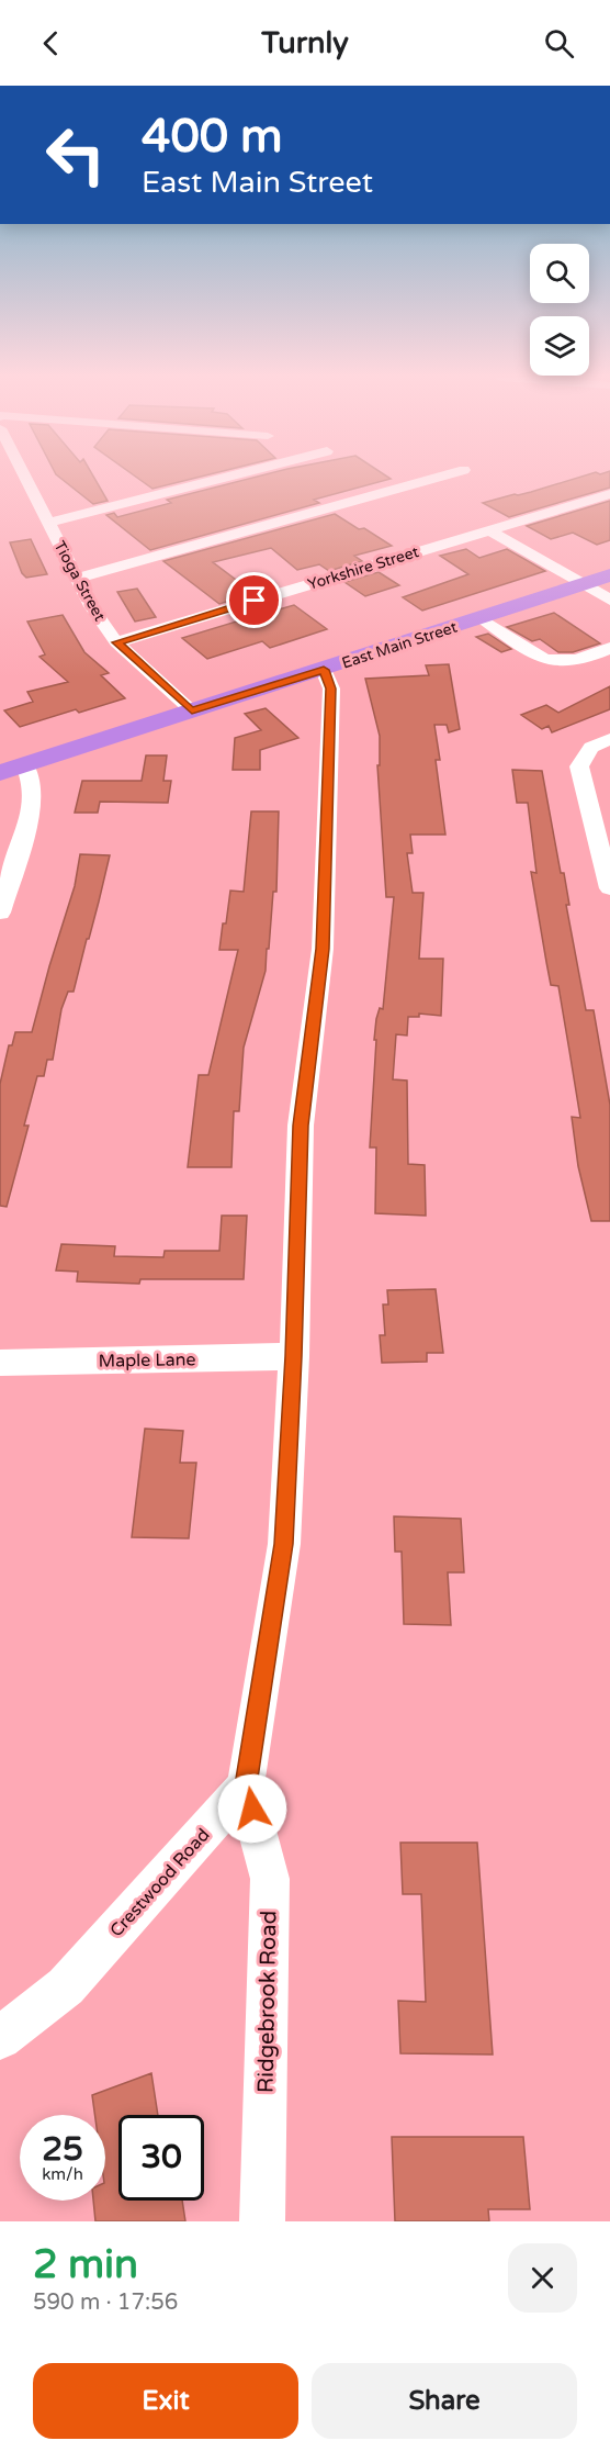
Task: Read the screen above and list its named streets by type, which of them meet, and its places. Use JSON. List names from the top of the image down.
{
  "streets": {
    "highway": ["East Main Street"],
    "street": [
      "Yorkshire Street",
      "Tioga Street",
      "Maple Lane",
      "Crestwood Road",
      "Ridgebrook Road"
    ]
  },
  "crossings": [
    ["Yorkshire Street", "Tioga Street"],
    ["Tioga Street", "East Main Street"],
    ["Crestwood Road", "Ridgebrook Road"]
  ],
  "page": {
    "header": "Turnly",
    "turn": ["400 m", "East Main Street"],
    "speed": "25 km/h",
    "limit": "30",
    "heading": ["2 min", "590 m · 17:56"],
    "buttons": ["Exit", "Share"]
  }
}
